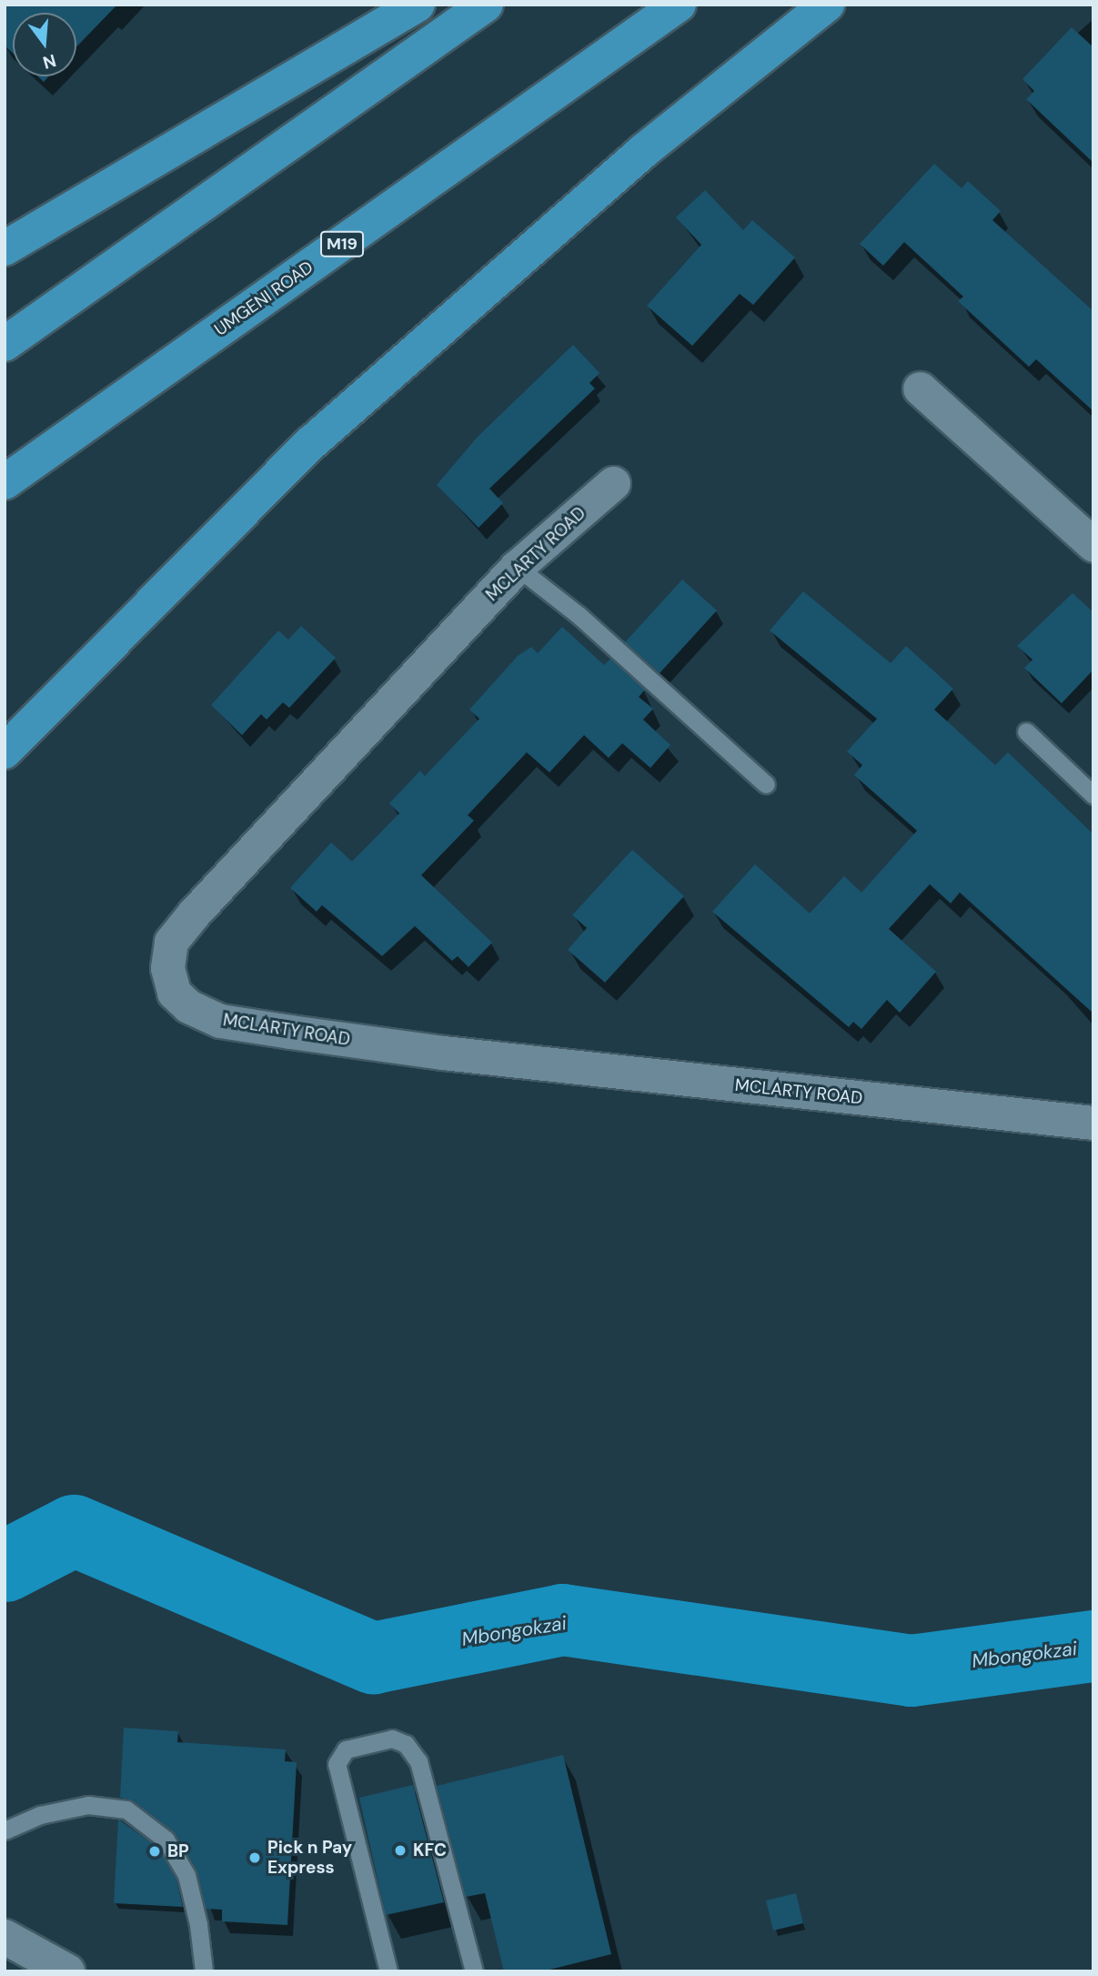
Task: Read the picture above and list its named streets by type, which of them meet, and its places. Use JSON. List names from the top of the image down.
{
  "streets": {
    "highway": ["M19", "UMGENI ROAD"],
    "street": ["MCLARTY ROAD"]
  },
  "water": ["Mbongokzai"],
  "places": ["KFC", "BP", "Pick n Pay Express"],
  "north": "bottom"
}
